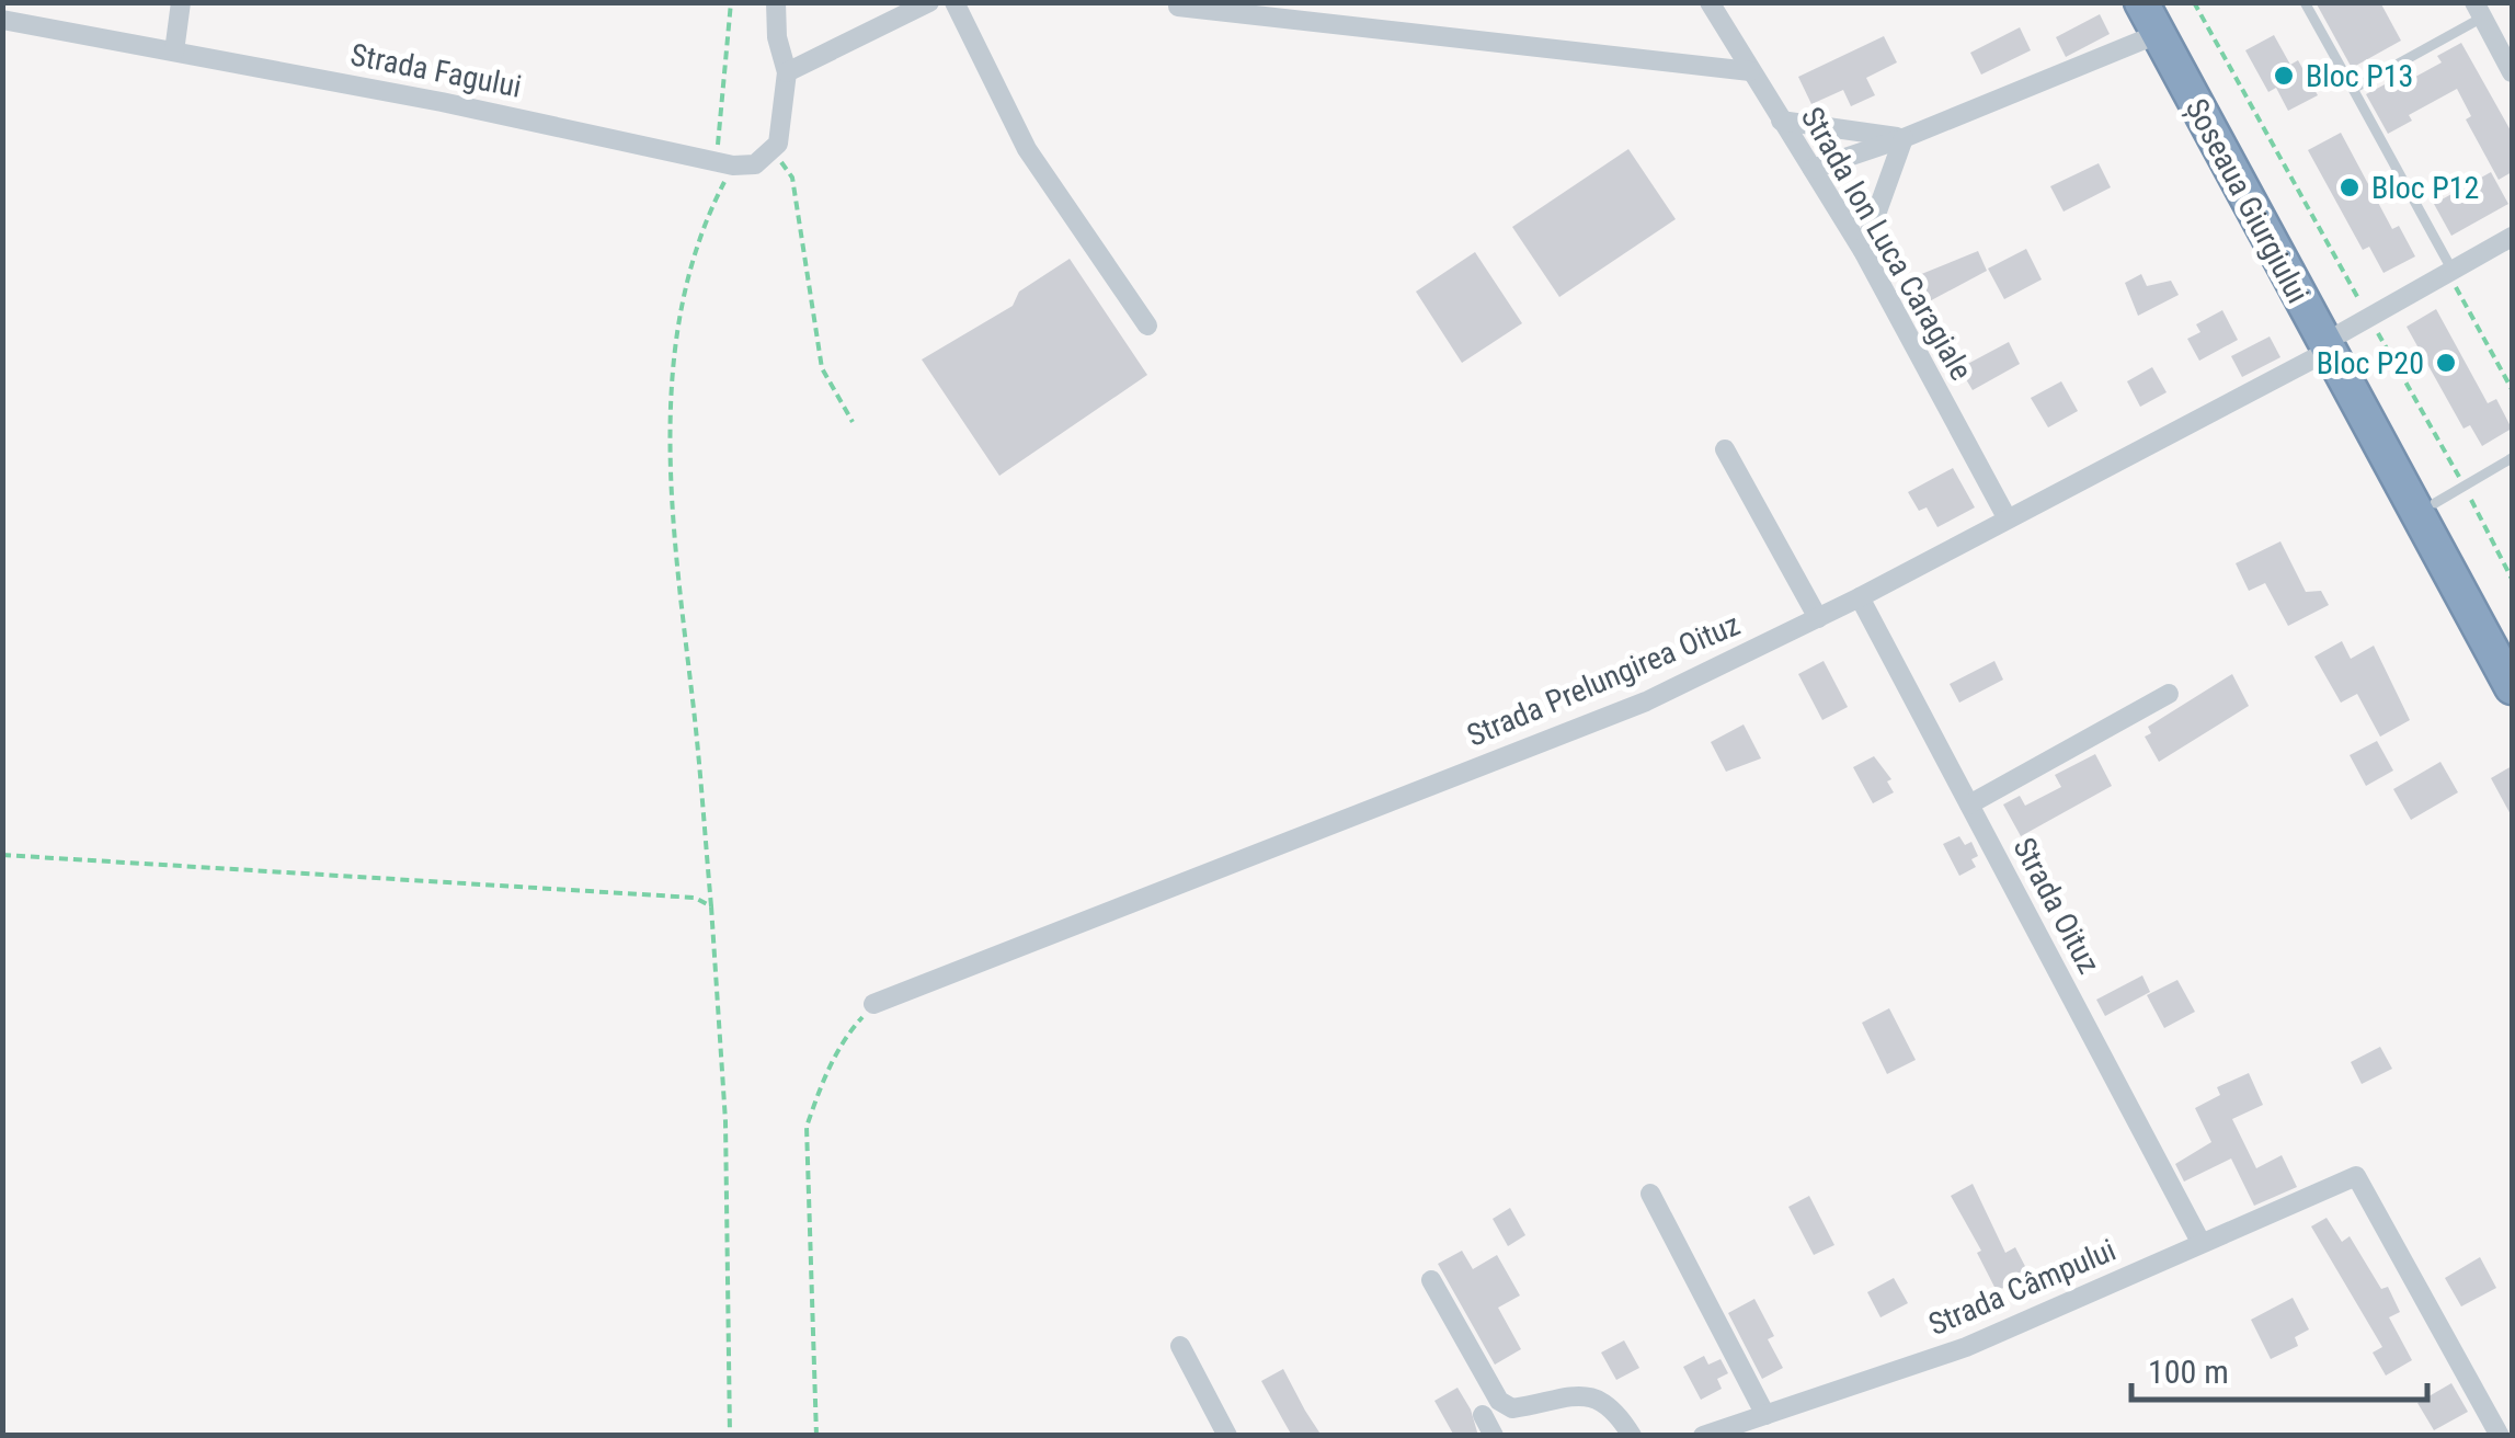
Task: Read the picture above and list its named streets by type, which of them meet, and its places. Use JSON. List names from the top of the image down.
{
  "streets": {
    "highway": ["Șoseaua Giurgiului"],
    "street": [
      "Strada Fagului",
      "Strada Ion Luca Caragiale",
      "Strada Prelungirea Oituz",
      "Strada Oituz",
      "Strada Câmpului"
    ]
  },
  "crossings": [
    ["Șoseaua Giurgiului", "Strada Prelungirea Oituz"],
    ["Strada Ion Luca Caragiale", "Strada Prelungirea Oituz"],
    ["Strada Prelungirea Oituz", "Strada Oituz"],
    ["Strada Oituz", "Strada Câmpului"]
  ],
  "places": ["Bloc P13", "Bloc P12", "Bloc P20"],
  "scale_bar": "100 m"
}
